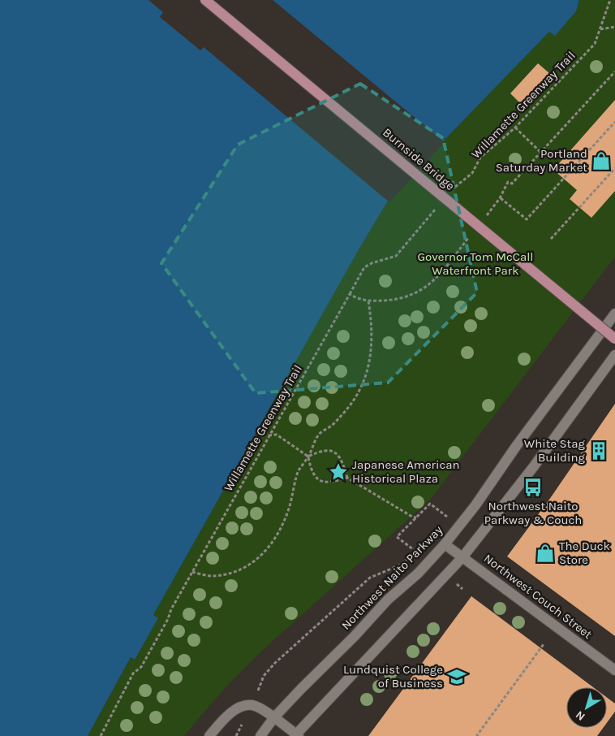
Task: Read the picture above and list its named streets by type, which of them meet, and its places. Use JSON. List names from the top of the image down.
{
  "streets": {
    "main road": ["Burnside Bridge", "Northwest Naito Parkway", "Northwest Couch Street"],
    "path": ["Willamette Greenway Trail"]
  },
  "crossings": [
    ["Northwest Naito Parkway", "Northwest Couch Street"]
  ],
  "parks": ["Governor Tom McCall Waterfront Park"],
  "places": {
    "shop": ["Portland Saturday Market", "The Duck Store"],
    "building": ["White Stag Building"],
    "place": ["Japanese American Historical Plaza"],
    "bus stop": ["Northwest Naito Parkway & Couch"],
    "school or university": ["Lundquist College of Business"]
  },
  "north": "bottom left"
}
